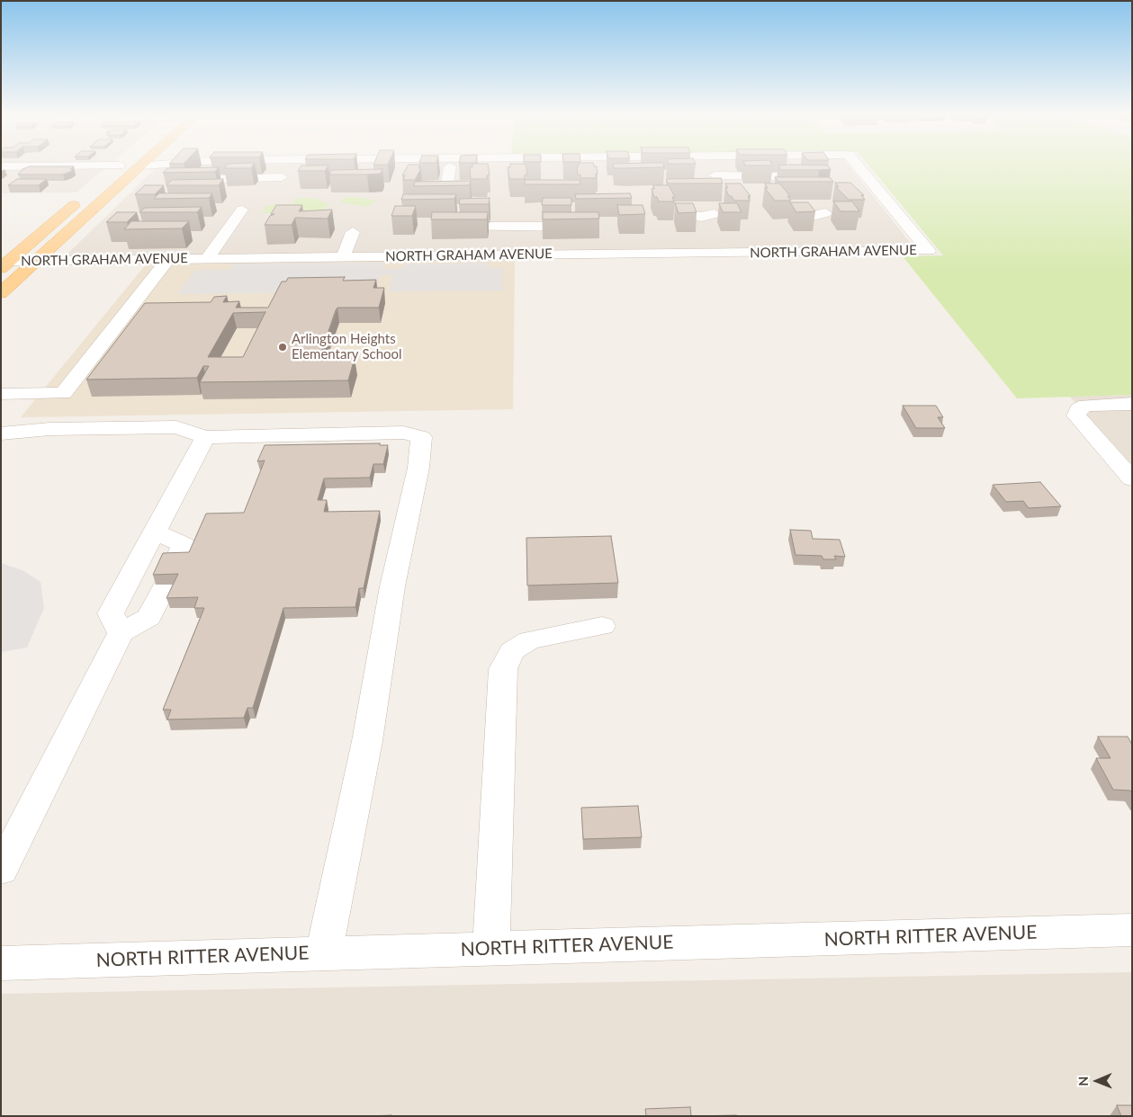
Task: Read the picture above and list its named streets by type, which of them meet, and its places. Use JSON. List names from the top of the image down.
{
  "streets": {
    "street": ["NORTH GRAHAM AVENUE", "NORTH RITTER AVENUE"]
  },
  "places": ["Arlington Heights Elementary School"],
  "north": "left"
}
